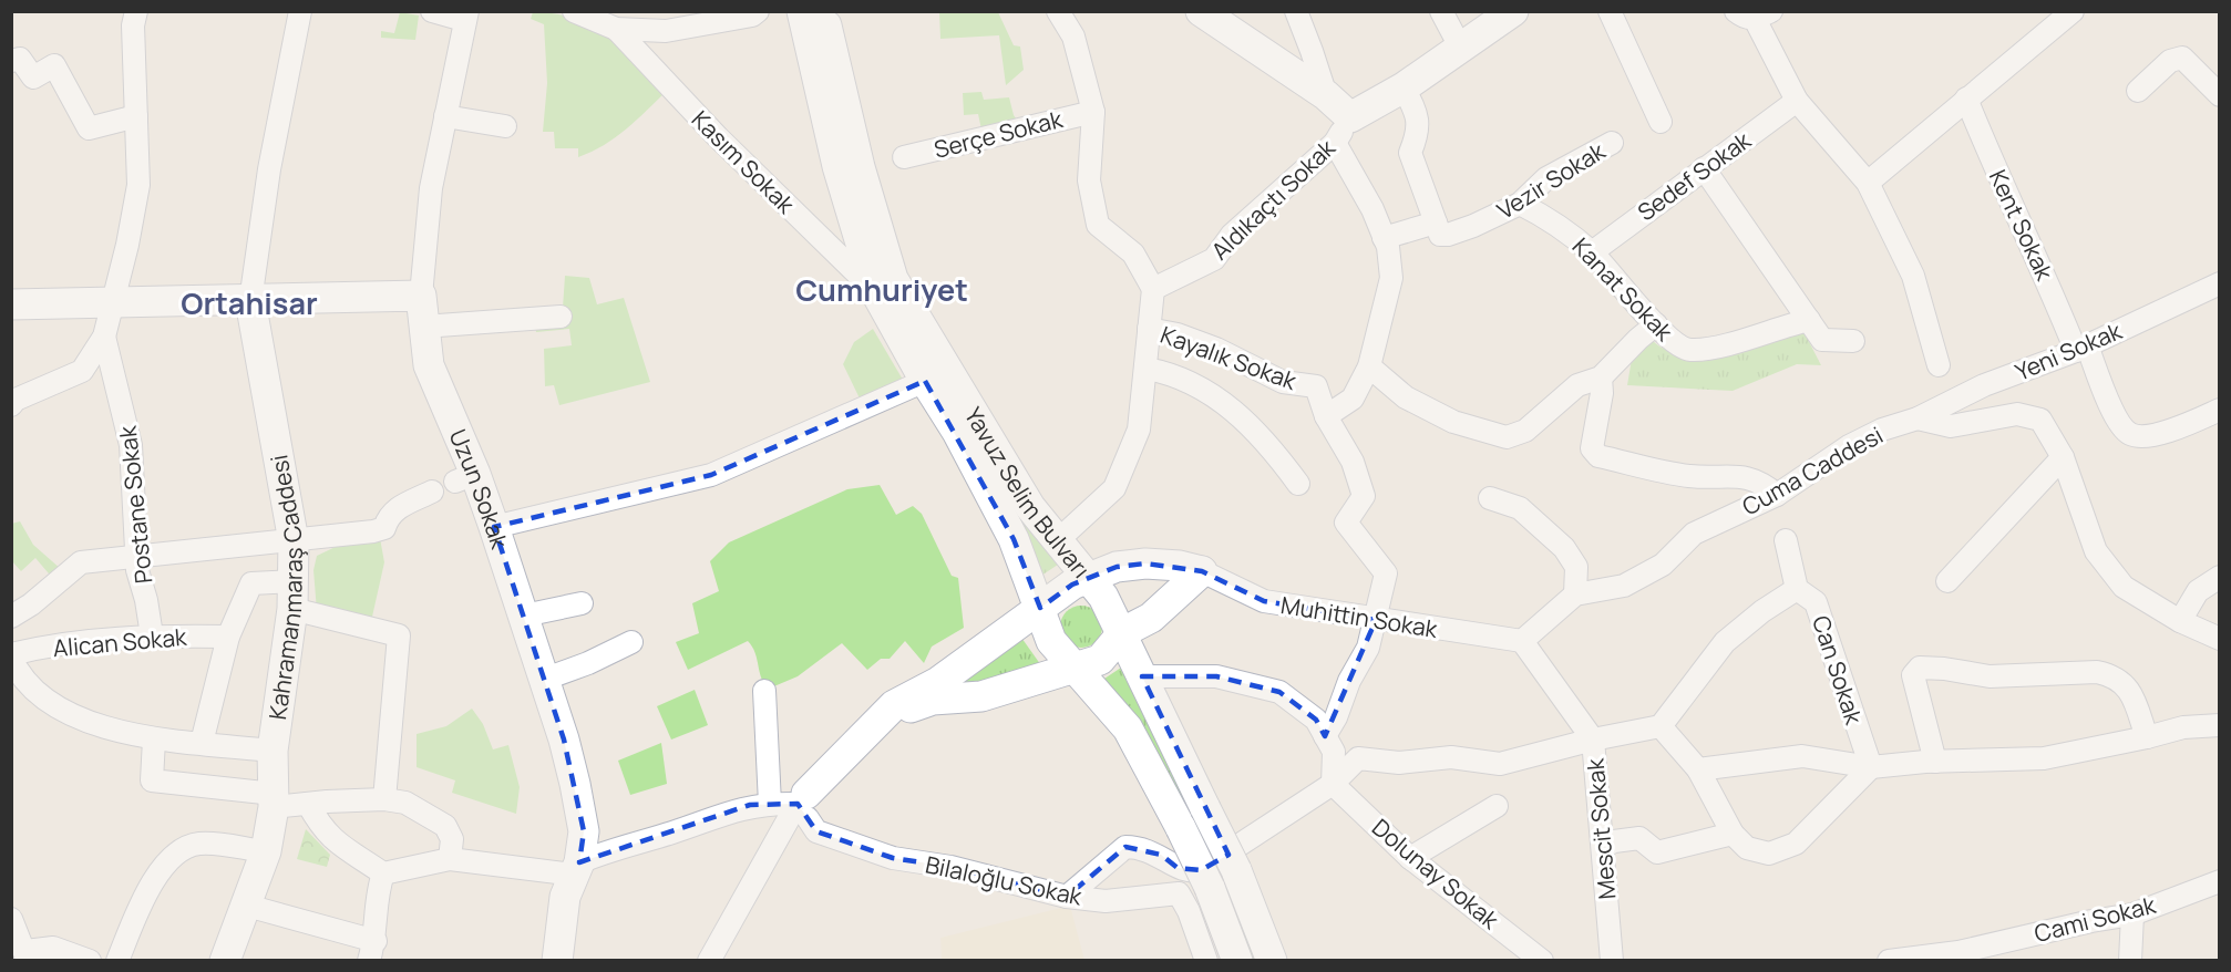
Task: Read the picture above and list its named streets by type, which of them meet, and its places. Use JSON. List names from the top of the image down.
{
  "streets": {
    "main road": ["Uzun Sokak", "Yavuz Selim Bulvarı", "Kahramanmaraş Caddesi"],
    "street": [
      "Serçe Sokak",
      "Kasım Sokak",
      "Sedef Sokak",
      "Vezir Sokak",
      "Aldıkaçtı Sokak",
      "Kent Sokak",
      "Kanat Sokak",
      "Yeni Sokak",
      "Kayalık Sokak",
      "Cuma Caddesi",
      "Postane Sokak",
      "Muhittin Sokak",
      "Alican Sokak",
      "Can Sokak",
      "Mescit Sokak",
      "Dolunay Sokak",
      "Bilaloğlu Sokak",
      "Cami Sokak"
    ]
  },
  "crossings": [
    ["Kasım Sokak", "Yavuz Selim Bulvarı"],
    ["Sedef Sokak", "Kanat Sokak"],
    ["Vezir Sokak", "Kanat Sokak"],
    ["Kent Sokak", "Yeni Sokak"],
    ["Yeni Sokak", "Cuma Caddesi"],
    ["Postane Sokak", "Alican Sokak"],
    ["Muhittin Sokak", "Mescit Sokak"]
  ],
  "districts": ["Cumhuriyet", "Ortahisar"]
}
